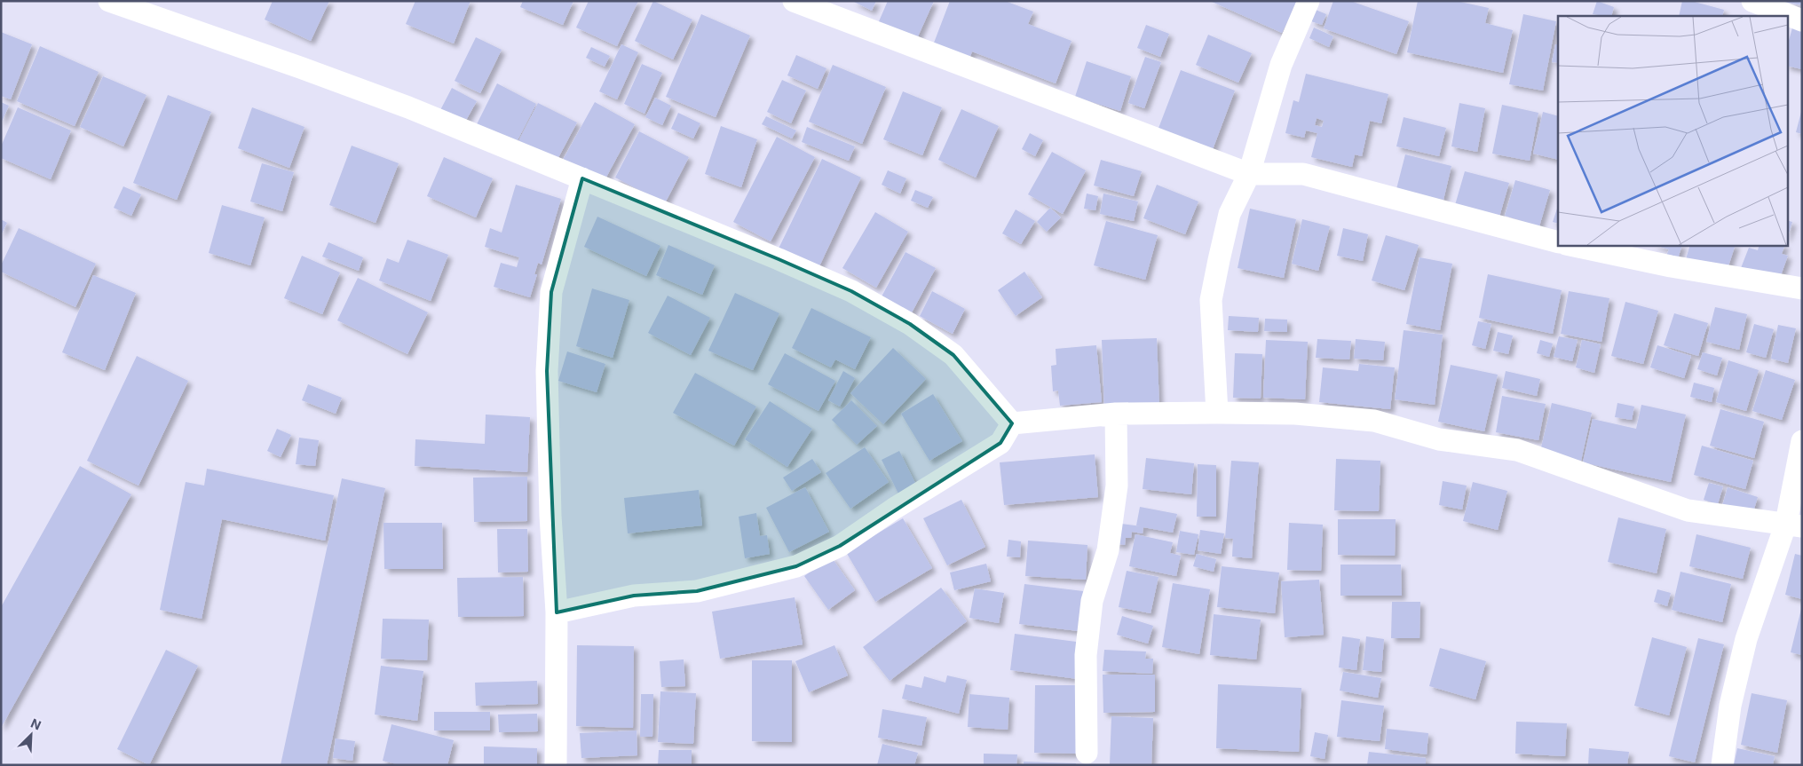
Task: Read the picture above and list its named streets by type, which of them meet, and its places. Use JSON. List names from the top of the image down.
{
  "north": "top right"
}
